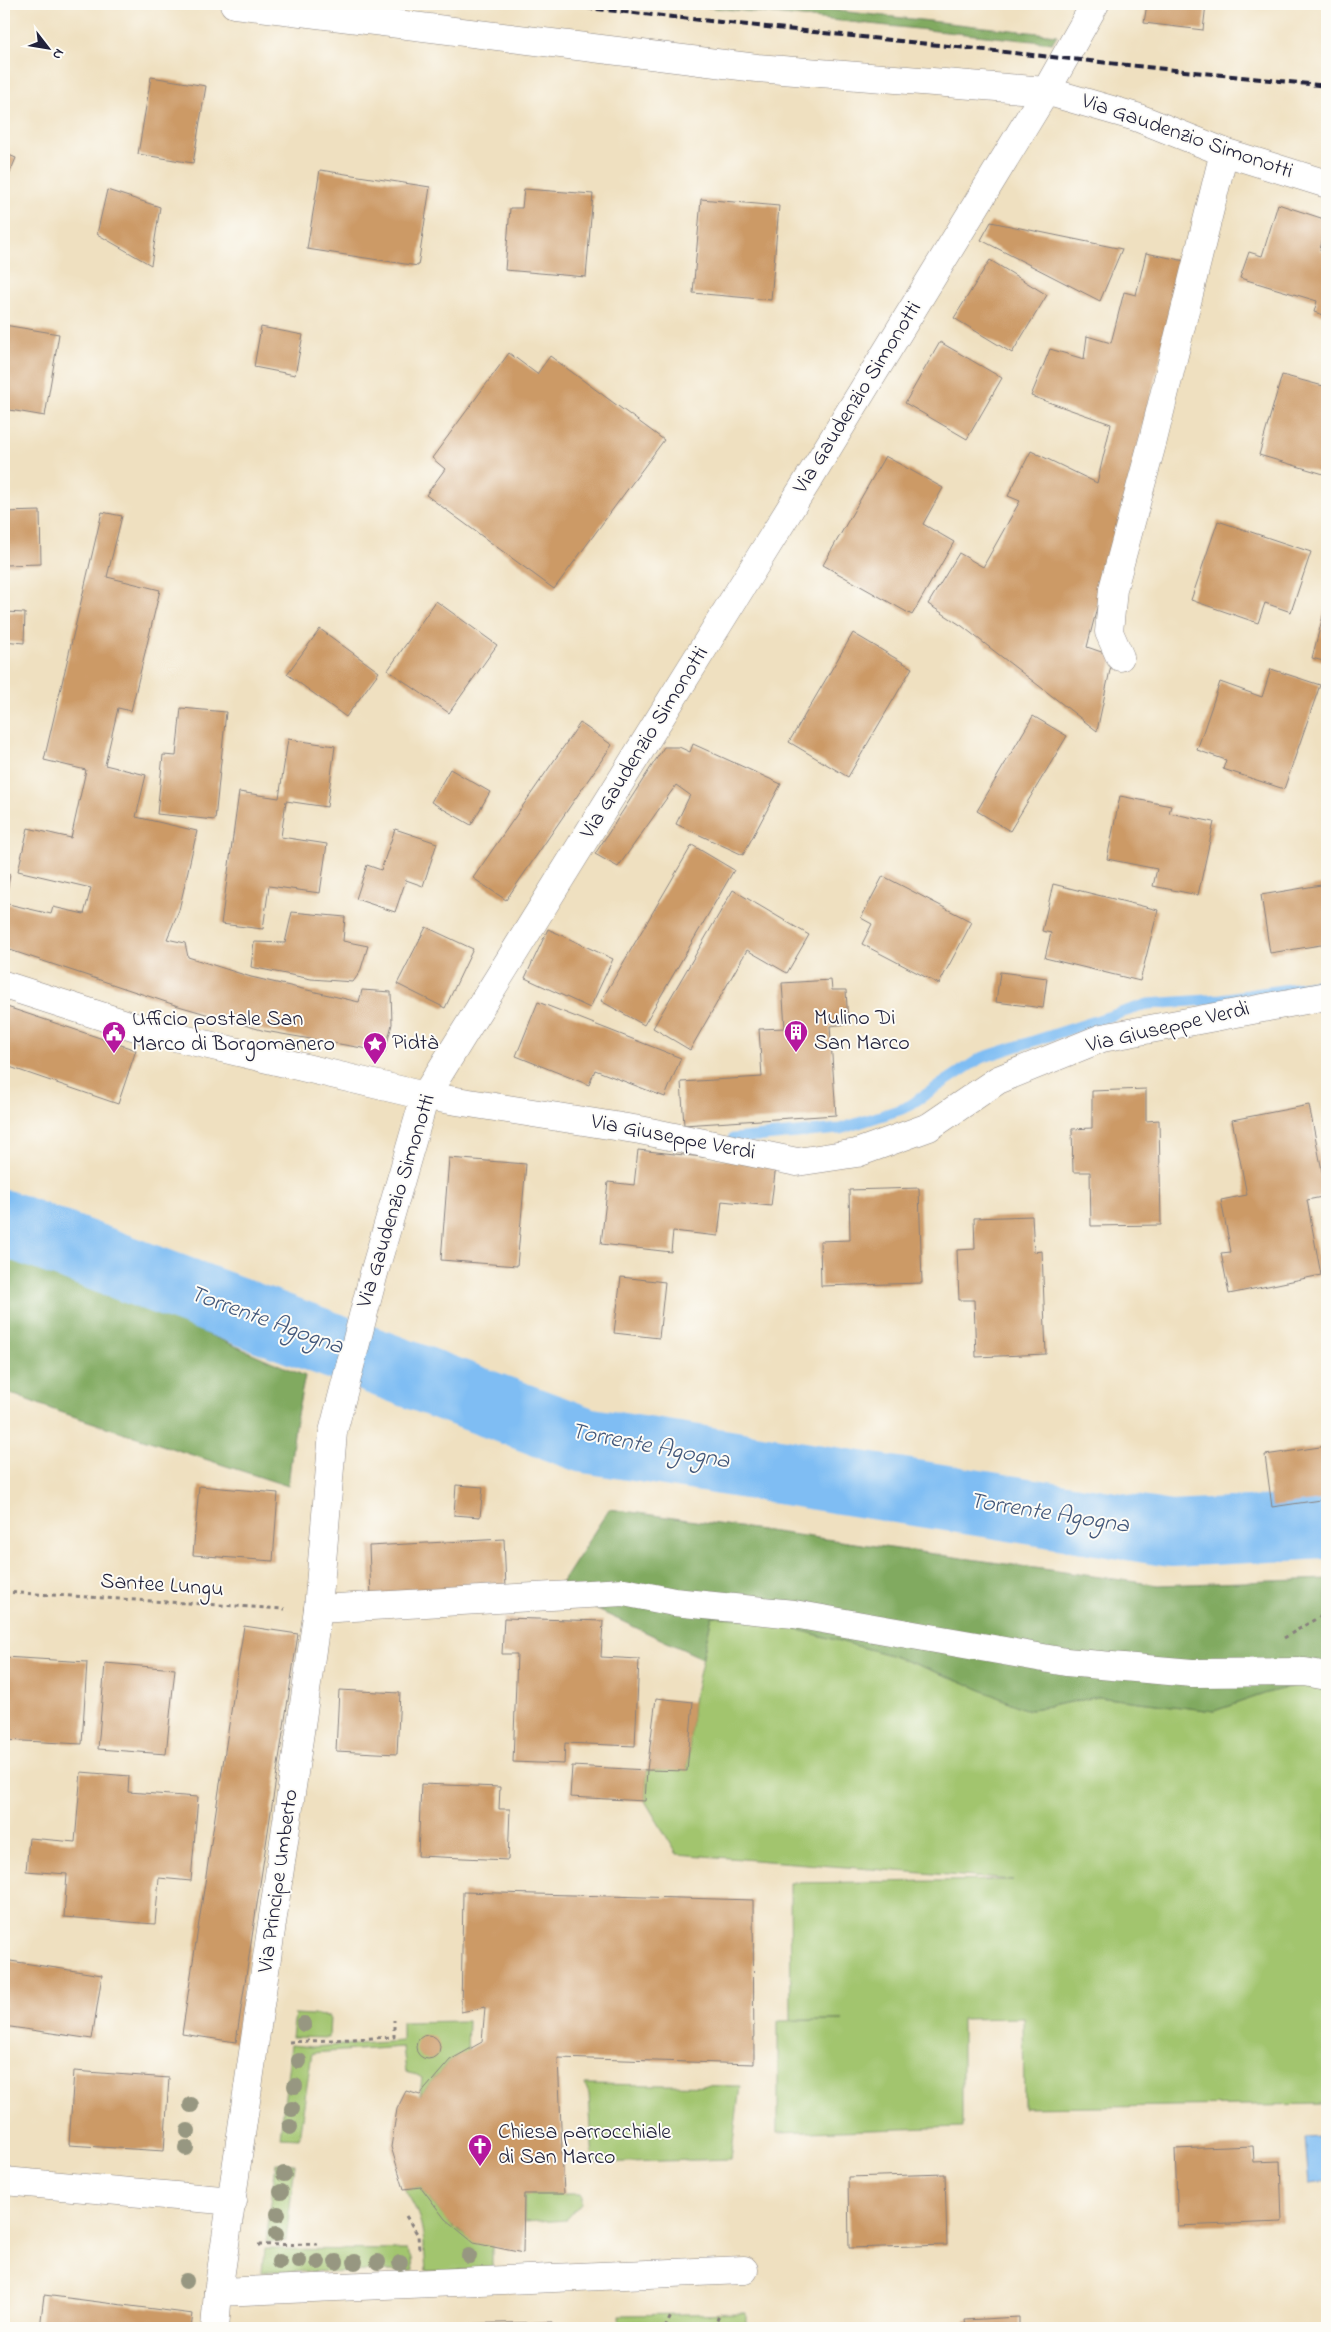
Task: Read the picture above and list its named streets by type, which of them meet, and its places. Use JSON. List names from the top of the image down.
{
  "streets": {
    "street": ["Via Gaudenzio Simonotti", "Via Giuseppe Verdi", "Via Principe Umberto"],
    "path": ["Santee Lungu"]
  },
  "crossings": [
    ["Via Gaudenzio Simonotti", "Via Giuseppe Verdi"],
    ["Via Gaudenzio Simonotti", "Via Principe Umberto"],
    ["Santee Lungu", "Via Principe Umberto"]
  ],
  "water": ["Torrente Agogna"],
  "places": {
    "building": ["Mulino Di San Marco"],
    "public building": ["Ufficio postale San Marco di Borgomanero"],
    "place": ["Pidtà"],
    "church": ["Chiesa parrocchiale di San Marco"]
  },
  "north": "bottom right"
}
